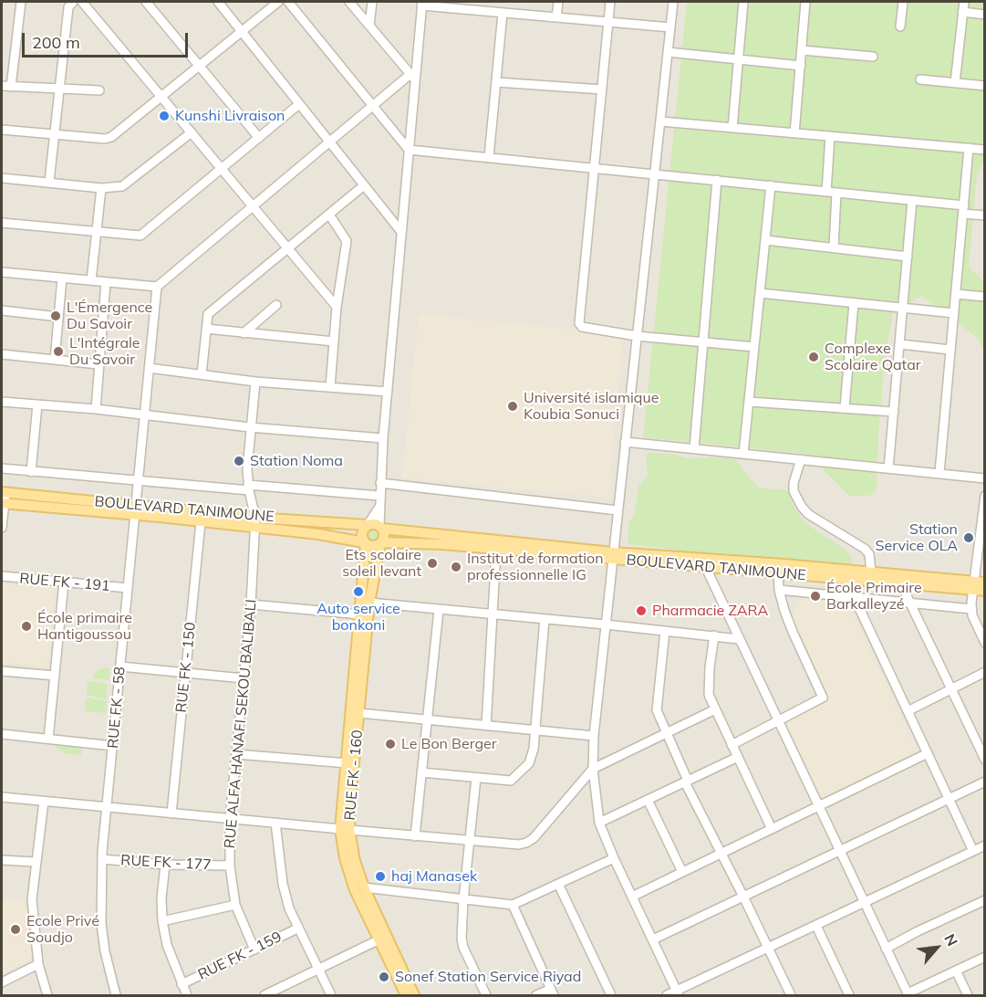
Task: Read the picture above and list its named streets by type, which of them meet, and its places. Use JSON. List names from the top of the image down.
{
  "streets": {
    "main road": ["BOULEVARD TANIMOUNE", "RUE FK - 160"],
    "street": [
      "RUE FK - 191",
      "RUE FK - 150",
      "RUE FK - 58",
      "RUE ALFA HANAFI SEKOU BALIBALI",
      "RUE FK - 177",
      "RUE FK - 159"
    ]
  },
  "crossings": [
    ["BOULEVARD TANIMOUNE", "RUE FK - 150"],
    ["BOULEVARD TANIMOUNE", "RUE FK - 58"],
    ["BOULEVARD TANIMOUNE", "RUE ALFA HANAFI SEKOU BALIBALI"],
    ["BOULEVARD TANIMOUNE", "RUE FK - 160"],
    ["RUE FK - 191", "RUE FK - 58"],
    ["RUE FK - 58", "RUE FK - 177"],
    ["RUE ALFA HANAFI SEKOU BALIBALI", "RUE FK - 177"],
    ["RUE ALFA HANAFI SEKOU BALIBALI", "RUE FK - 159"]
  ],
  "places": [
    "Kunshi Livraison",
    "L'Émergence Du Savoir",
    "L'Intégrale Du Savoir",
    "Complexe Scolaire Qatar",
    "Université islamique Koubia Sonuci",
    "Station Noma",
    "Station Service OLA",
    "Ets scolaire soleil levant",
    "Institut de formation professionnelle IG",
    "Auto service bonkoni",
    "École Primaire Barkalleyzé",
    "Pharmacie ZARA",
    "École primaire Hantigoussou",
    "Le Bon Berger",
    "haj Manasek",
    "Ecole Privé Soudjo",
    "Sonef Station Service Riyad"
  ],
  "scale_bar": "200 m",
  "north": "top right"
}
